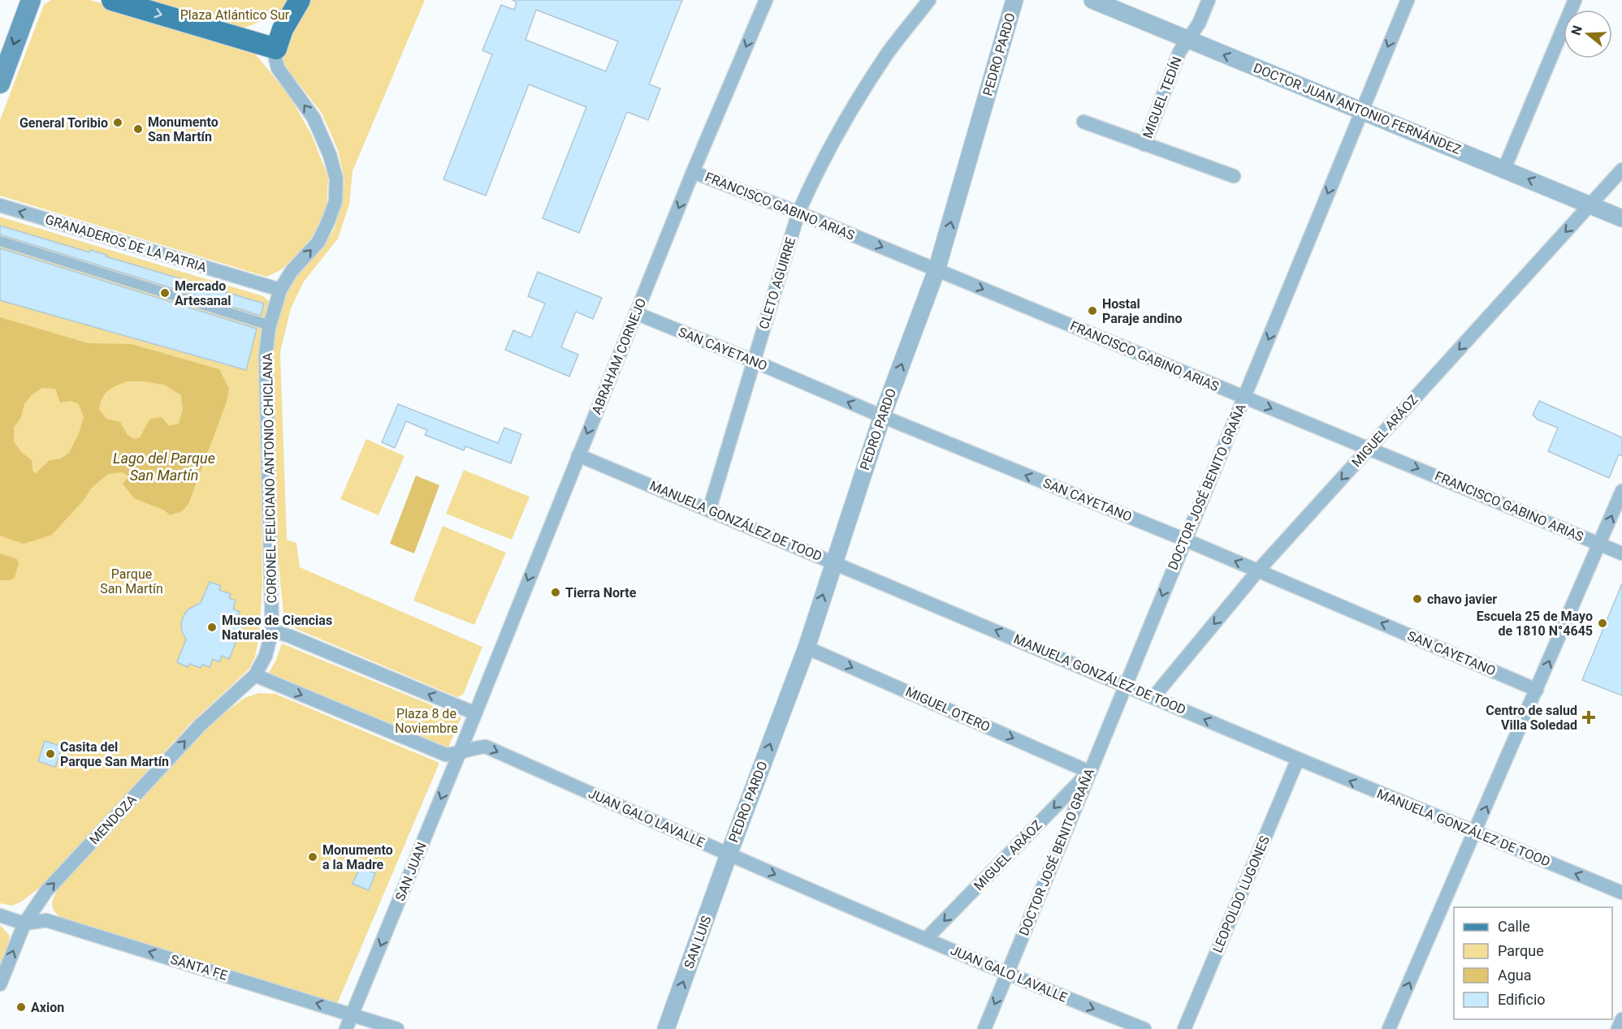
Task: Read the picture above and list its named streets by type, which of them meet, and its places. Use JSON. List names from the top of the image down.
{
  "streets": {
    "street": [
      "PEDRO PARDO",
      "MIGUEL TEDÍN",
      "DOCTOR JUAN ANTONIO FERNÁNDEZ",
      "FRANCISCO GABINO ARIAS",
      "GRANADEROS DE LA PATRIA",
      "CLETO AGUIRRE",
      "SAN CAYETANO",
      "ABRAHAM CORNEJO",
      "MIGUEL ARÁOZ",
      "CORONEL FELICIANO ANTONIO CHICLANA",
      "DOCTOR JOSÉ BENITO GRAÑA",
      "MANUELA GONZÁLEZ DE TOOD",
      "MIGUEL OTERO",
      "JUAN GALO LAVALLE",
      "MENDOZA",
      "SAN JUAN",
      "LEOPOLDO LUGONES",
      "SAN LUIS",
      "SANTA FE"
    ]
  },
  "crossings": [
    ["PEDRO PARDO", "FRANCISCO GABINO ARIAS"],
    ["PEDRO PARDO", "SAN CAYETANO"],
    ["PEDRO PARDO", "MANUELA GONZÁLEZ DE TOOD"],
    ["PEDRO PARDO", "MIGUEL OTERO"],
    ["PEDRO PARDO", "JUAN GALO LAVALLE"],
    ["PEDRO PARDO", "SAN LUIS"],
    ["MIGUEL TEDÍN", "DOCTOR JUAN ANTONIO FERNÁNDEZ"],
    ["DOCTOR JUAN ANTONIO FERNÁNDEZ", "MIGUEL ARÁOZ"],
    ["DOCTOR JUAN ANTONIO FERNÁNDEZ", "DOCTOR JOSÉ BENITO GRAÑA"],
    ["FRANCISCO GABINO ARIAS", "CLETO AGUIRRE"],
    ["FRANCISCO GABINO ARIAS", "ABRAHAM CORNEJO"],
    ["FRANCISCO GABINO ARIAS", "MIGUEL ARÁOZ"],
    ["FRANCISCO GABINO ARIAS", "DOCTOR JOSÉ BENITO GRAÑA"],
    ["GRANADEROS DE LA PATRIA", "CORONEL FELICIANO ANTONIO CHICLANA"],
    ["CLETO AGUIRRE", "SAN CAYETANO"],
    ["CLETO AGUIRRE", "MANUELA GONZÁLEZ DE TOOD"],
    ["SAN CAYETANO", "ABRAHAM CORNEJO"],
    ["SAN CAYETANO", "MIGUEL ARÁOZ"],
    ["SAN CAYETANO", "DOCTOR JOSÉ BENITO GRAÑA"],
    ["ABRAHAM CORNEJO", "MANUELA GONZÁLEZ DE TOOD"],
    ["ABRAHAM CORNEJO", "SAN JUAN"],
    ["MIGUEL ARÁOZ", "DOCTOR JOSÉ BENITO GRAÑA"],
    ["MIGUEL ARÁOZ", "MANUELA GONZÁLEZ DE TOOD"],
    ["MIGUEL ARÁOZ", "MIGUEL OTERO"],
    ["MIGUEL ARÁOZ", "JUAN GALO LAVALLE"],
    ["CORONEL FELICIANO ANTONIO CHICLANA", "JUAN GALO LAVALLE"],
    ["CORONEL FELICIANO ANTONIO CHICLANA", "MENDOZA"],
    ["DOCTOR JOSÉ BENITO GRAÑA", "MANUELA GONZÁLEZ DE TOOD"],
    ["DOCTOR JOSÉ BENITO GRAÑA", "MIGUEL OTERO"],
    ["DOCTOR JOSÉ BENITO GRAÑA", "JUAN GALO LAVALLE"],
    ["MANUELA GONZÁLEZ DE TOOD", "LEOPOLDO LUGONES"],
    ["JUAN GALO LAVALLE", "MENDOZA"],
    ["JUAN GALO LAVALLE", "SAN JUAN"],
    ["JUAN GALO LAVALLE", "SAN LUIS"],
    ["MENDOZA", "SANTA FE"],
    ["SAN JUAN", "SANTA FE"]
  ],
  "one_way": [
    "PEDRO PARDO",
    "DOCTOR JUAN ANTONIO FERNÁNDEZ",
    "FRANCISCO GABINO ARIAS",
    "SAN CAYETANO",
    "ABRAHAM CORNEJO",
    "MIGUEL ARÁOZ",
    "CORONEL FELICIANO ANTONIO CHICLANA",
    "DOCTOR JOSÉ BENITO GRAÑA",
    "MANUELA GONZÁLEZ DE TOOD",
    "MIGUEL OTERO",
    "JUAN GALO LAVALLE",
    "MENDOZA",
    "SAN JUAN",
    "SAN LUIS",
    "SANTA FE"
  ],
  "water": ["Lago del Parque San Martín"],
  "parks": ["Plaza Atlántico Sur", "Parque San Martín", "Plaza 8 de Noviembre"],
  "places": {
    "other": [
      "General Toribio",
      "Monumento San Martín",
      "Mercado Artesanal",
      "Hostal Paraje andino",
      "Tierra Norte",
      "chavo javier",
      "Escuela 25 de Mayo de 1810 N°4645",
      "Museo de Ciencias Naturales",
      "Casita del Parque San Martín",
      "Monumento a la Madre",
      "Axion"
    ],
    "health": ["Centro de salud Villa Soledad"]
  },
  "legend": [
    "Calle",
    "Parque",
    "Agua",
    "Edificio"
  ],
  "north": "left"
}
